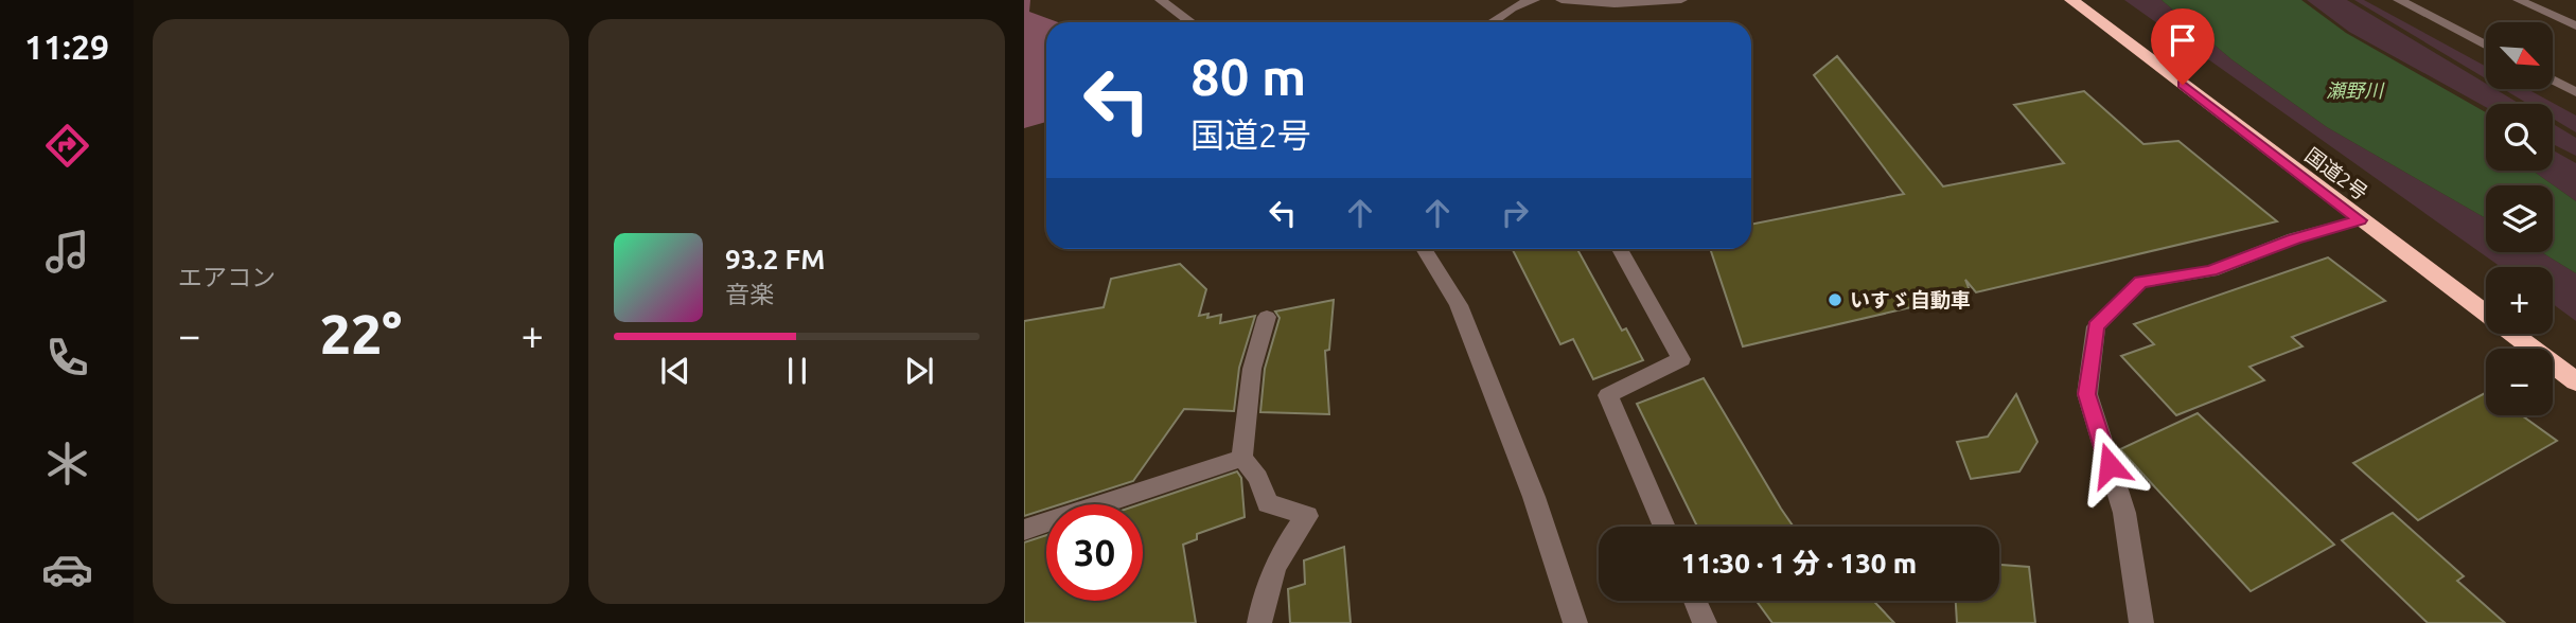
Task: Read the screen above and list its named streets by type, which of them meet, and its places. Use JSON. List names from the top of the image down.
{
  "streets": {
    "highway": ["国道2号"]
  },
  "water": ["瀬野川"],
  "places": ["いすゞ自動車"],
  "north": "bottom right",
  "page": {
    "tabs": "11:29",
    "tile": "エアコン",
    "map_buttons": ["+", "−"],
    "turn": ["80 m", "国道2号"],
    "song": ["93.2 FM", "音楽"],
    "heat": ["−", "22°", "+"],
    "limit": "30",
    "trip": "11:30 · 1 分 · 130 m"
  }
}
